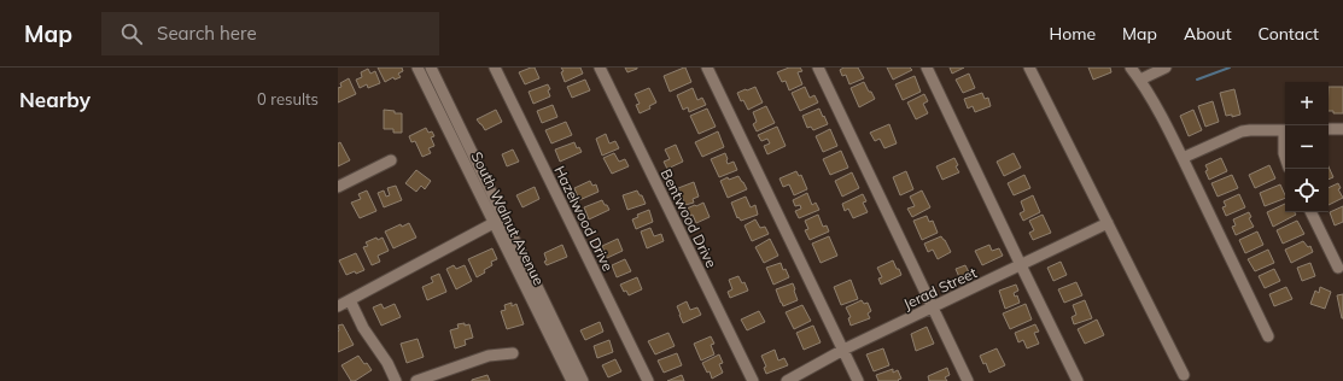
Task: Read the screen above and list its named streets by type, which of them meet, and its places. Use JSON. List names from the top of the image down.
{
  "streets": {
    "street": [
      "South Walnut Avenue",
      "Hazelwood Drive",
      "Bentwood Drive",
      "Jerad Street"
    ]
  },
  "page": {
    "header": "Map",
    "search": "Search here",
    "nav": [
      "Home",
      "Map",
      "About",
      "Contact"
    ],
    "heading": ["Nearby", "0 results"],
    "map_buttons": ["+", "−"]
  }
}
